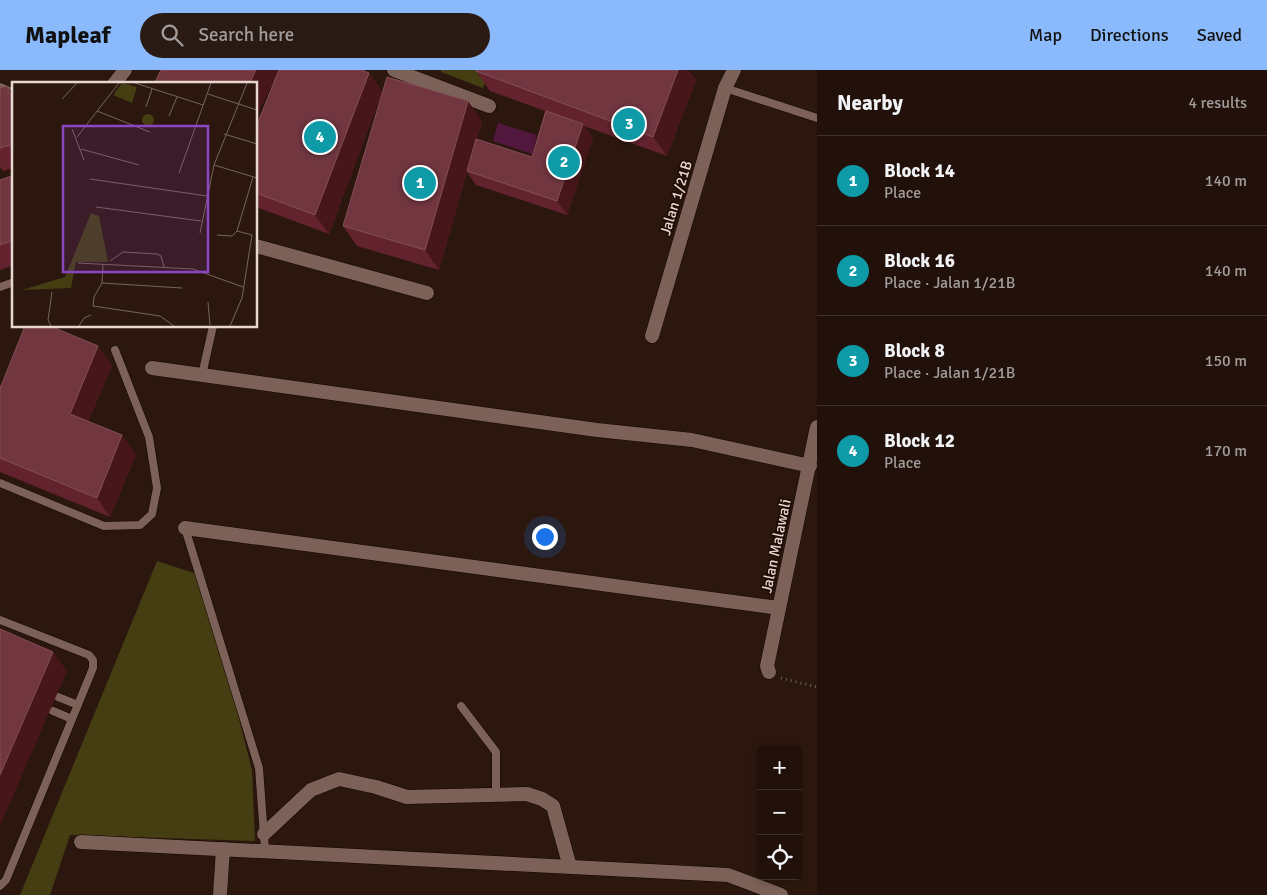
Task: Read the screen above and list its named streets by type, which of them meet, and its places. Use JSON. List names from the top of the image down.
{
  "streets": {
    "street": ["Jalan 1/21B", "Jalan Malawali"]
  },
  "page": {
    "header": "Mapleaf",
    "search": "Search here",
    "nav": ["Map", "Directions", "Saved"],
    "heading": ["Nearby", "4 results"],
    "pins": [
      "3",
      "4",
      "2",
      "1"
    ],
    "list": [
      {
        "mark": "1",
        "name": "Block 14",
        "note": "Place",
        "value": "140 m"
      },
      {
        "mark": "2",
        "name": "Block 16",
        "note": "Place · Jalan 1/21B",
        "value": "140 m"
      },
      {
        "mark": "3",
        "name": "Block 8",
        "note": "Place · Jalan 1/21B",
        "value": "150 m"
      },
      {
        "mark": "4",
        "name": "Block 12",
        "note": "Place",
        "value": "170 m"
      }
    ],
    "map_buttons": ["+", "−"]
  }
}
